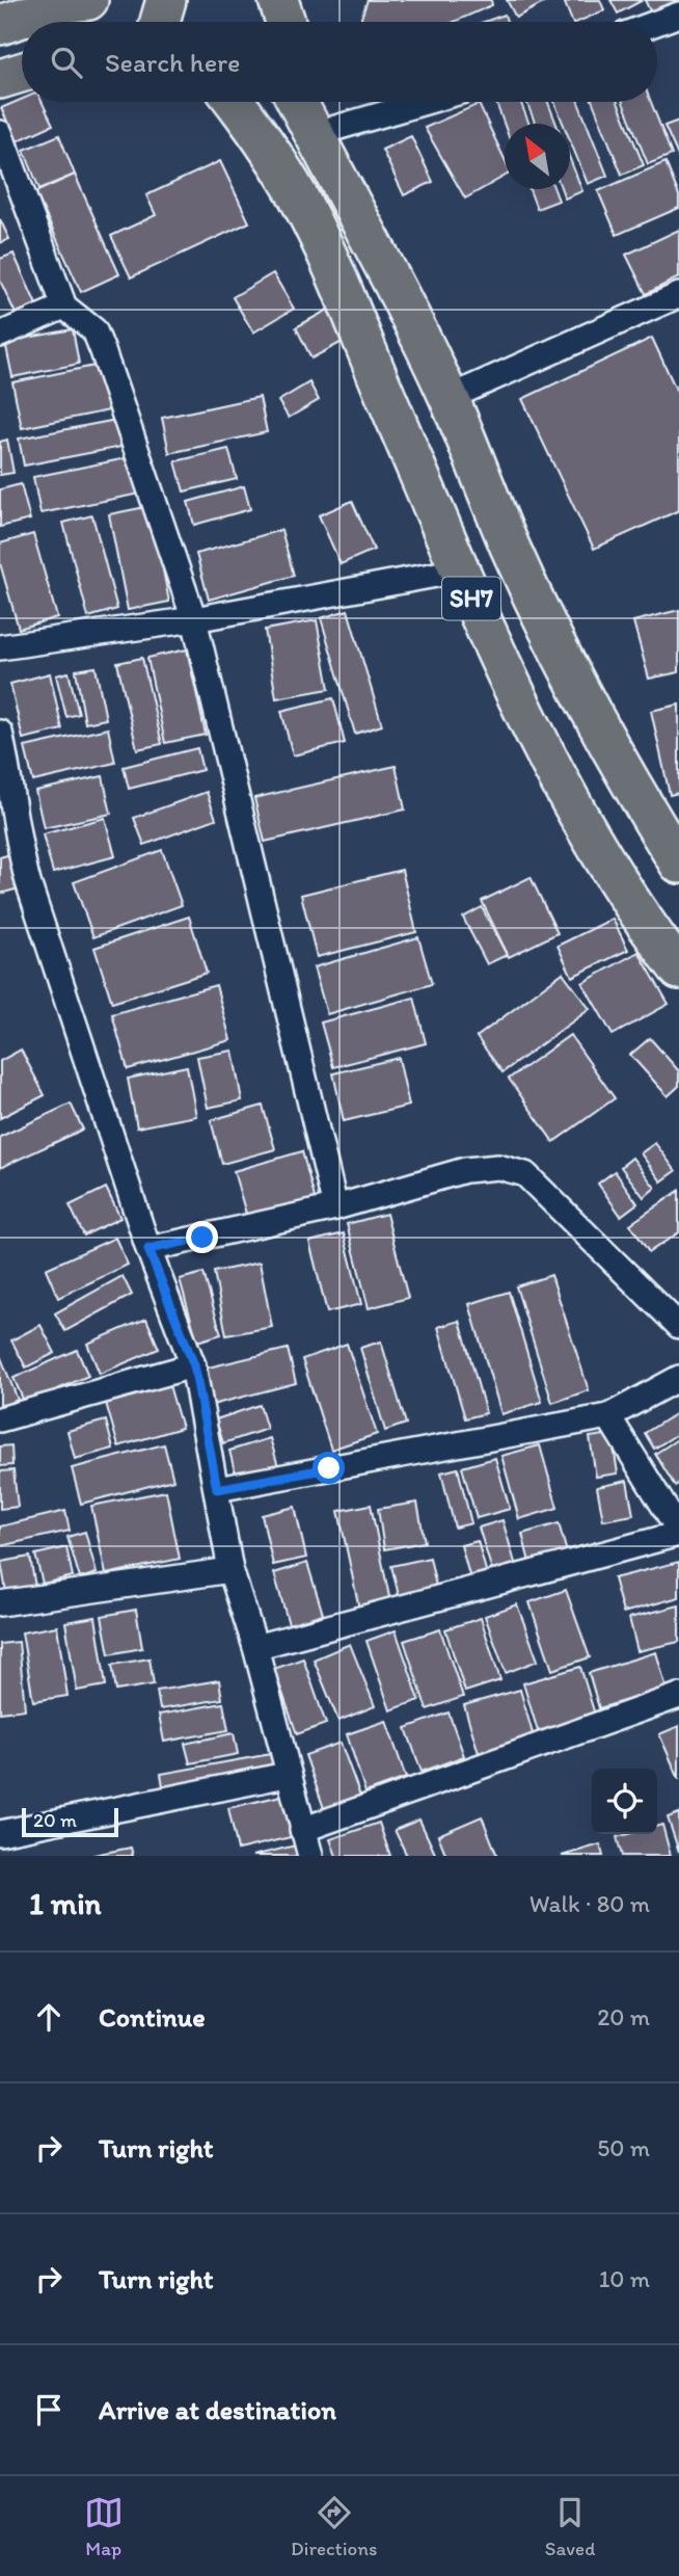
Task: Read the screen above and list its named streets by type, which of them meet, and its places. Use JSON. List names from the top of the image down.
{
  "streets": {
    "main road": ["SH7"]
  },
  "scale_bar": "20 m",
  "north": "top left",
  "page": {
    "search": "Search here",
    "scale": "20 m",
    "heading": ["1 min", "Walk · 80 m"],
    "list": [
      ["Continue", "20 m"],
      ["Turn right", "50 m"],
      ["Turn right", "10 m"],
      "Arrive at destination"
    ],
    "nav": ["Map", "Directions", "Saved"]
  }
}
